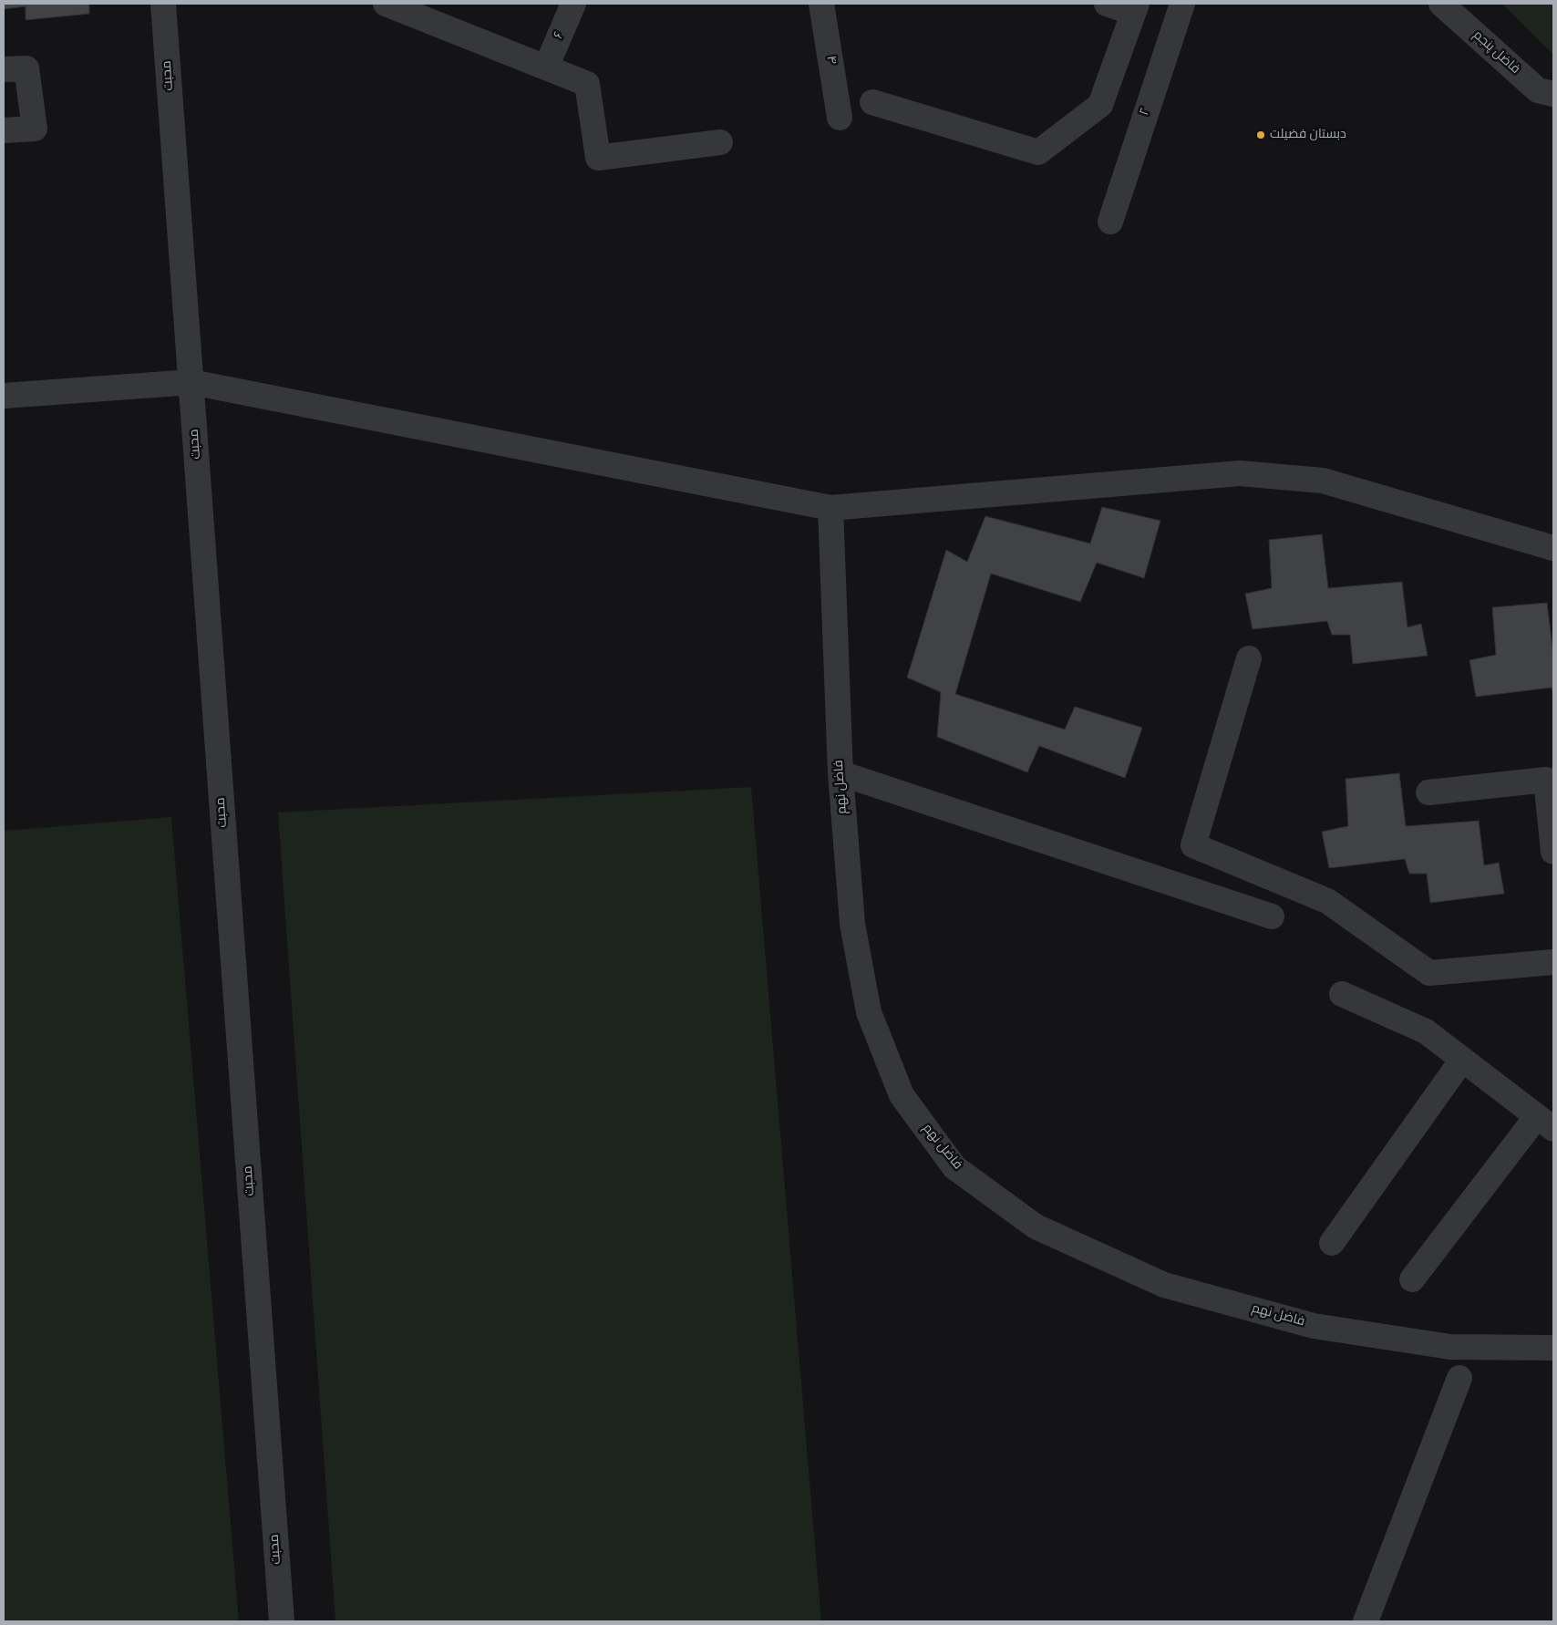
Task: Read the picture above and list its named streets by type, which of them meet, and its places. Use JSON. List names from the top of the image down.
{
  "streets": {
    "street": [
      "۶",
      "فاضل پنجم",
      "۴",
      "محبت",
      "۲",
      "فاضل نهم"
    ]
  },
  "places": ["دبستان فضیلت"]
}
